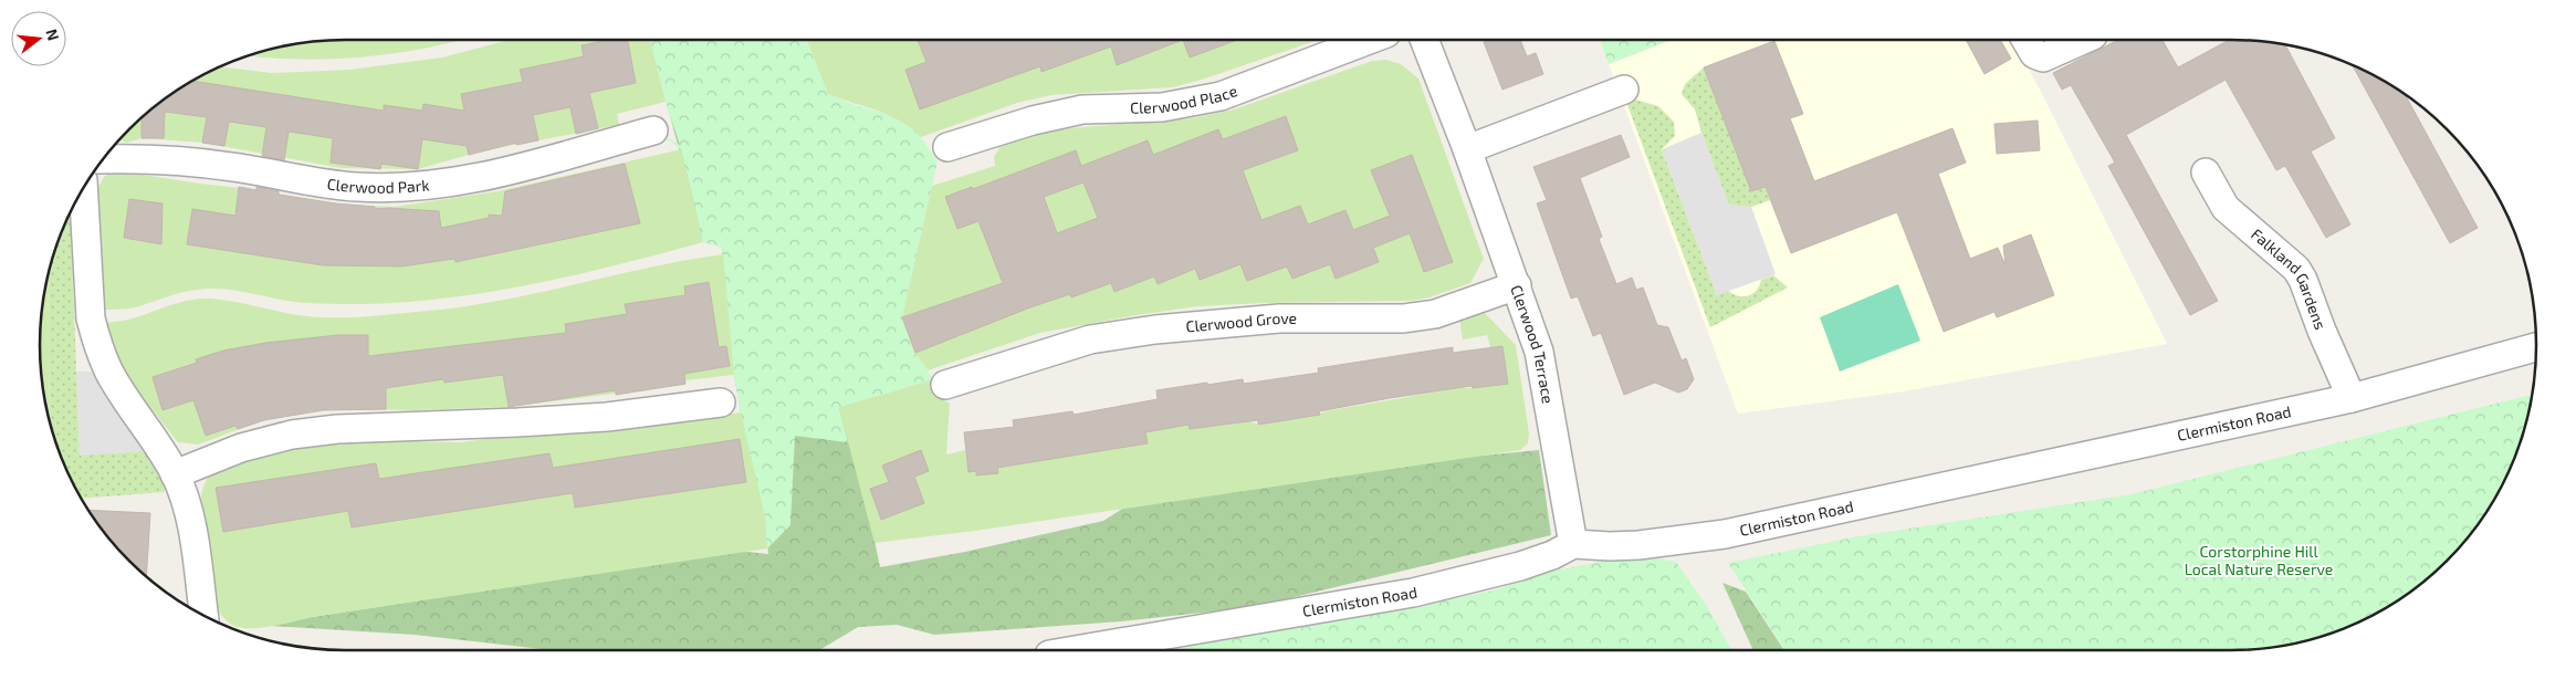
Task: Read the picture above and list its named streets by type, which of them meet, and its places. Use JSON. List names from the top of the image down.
{
  "streets": {
    "street": [
      "Clerwood Place",
      "Clerwood Park",
      "Falkland Gardens",
      "Clerwood Grove",
      "Clerwood Terrace",
      "Clermiston Road"
    ]
  },
  "crossings": [
    ["Falkland Gardens", "Clermiston Road"],
    ["Clerwood Grove", "Clerwood Terrace"],
    ["Clerwood Terrace", "Clermiston Road"]
  ],
  "parks": ["Corstorphine Hill Local Nature Reserve"],
  "north": "right"
}
